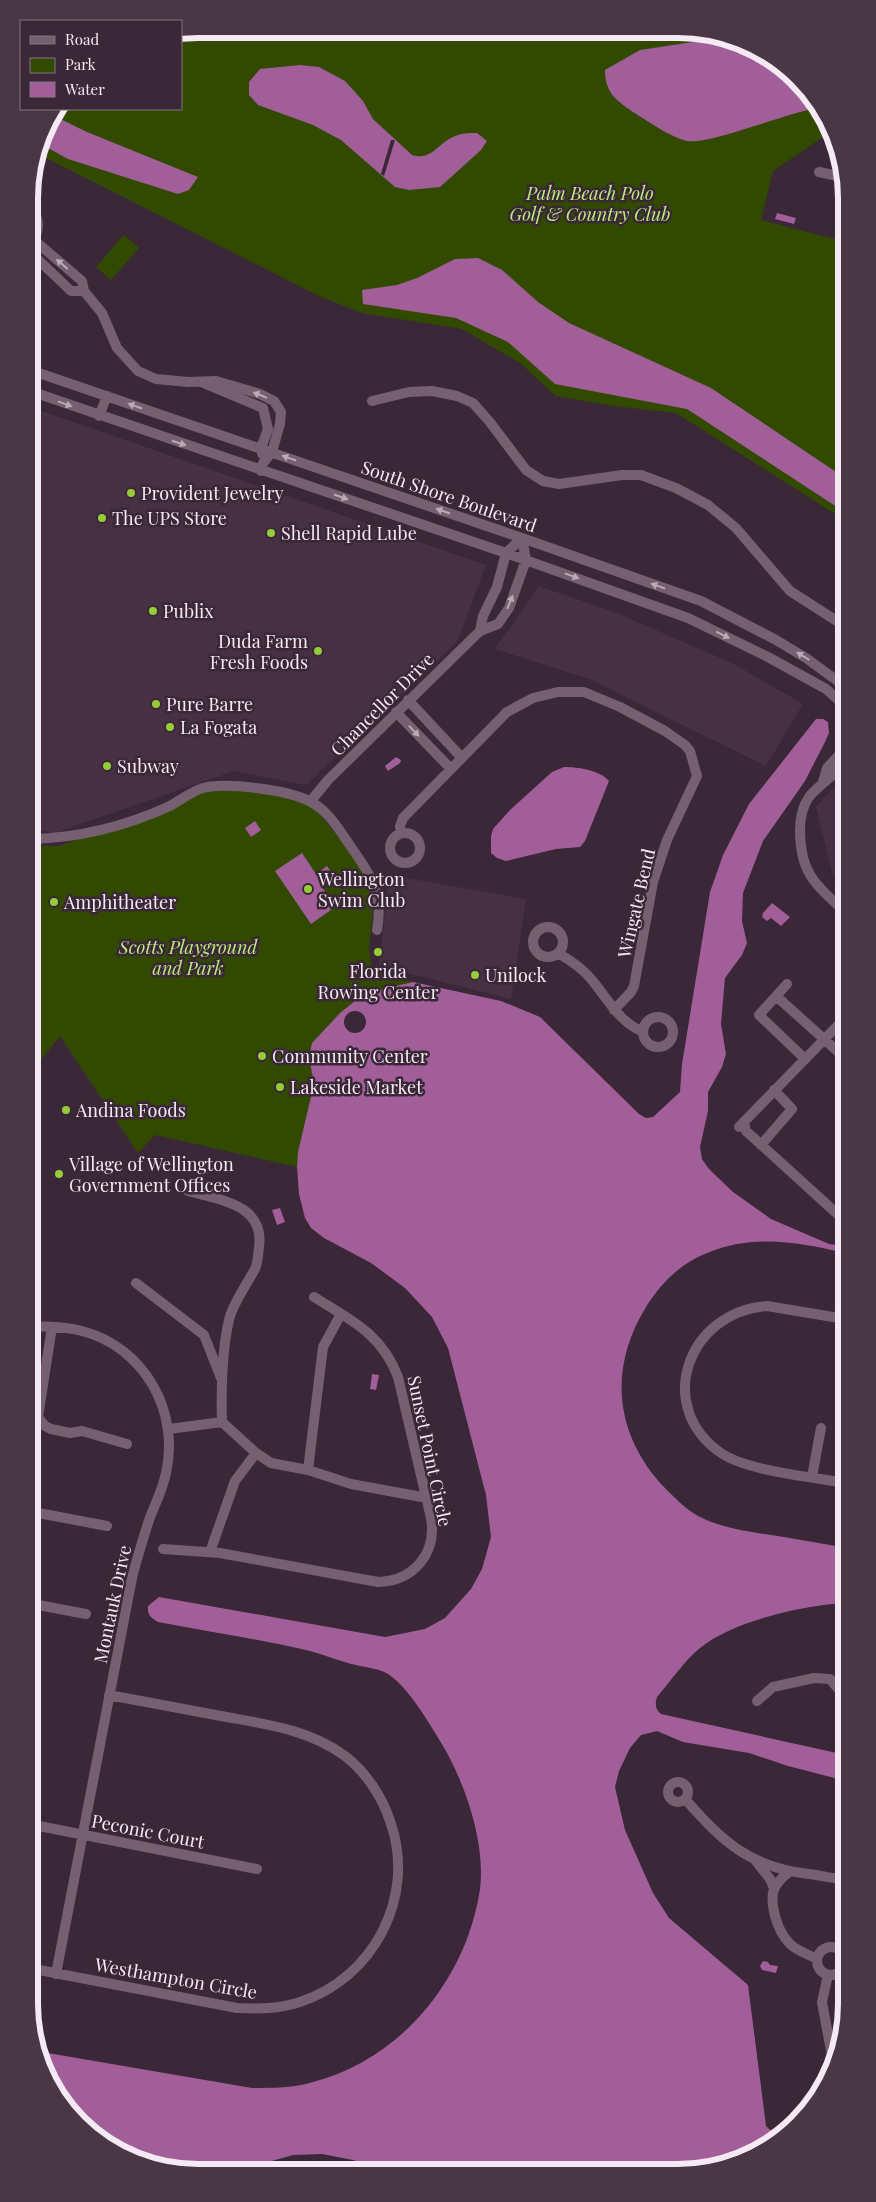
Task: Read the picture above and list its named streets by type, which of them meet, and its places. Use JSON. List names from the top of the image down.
{
  "streets": {
    "street": [
      "South Shore Boulevard",
      "Chancellor Drive",
      "Wingate Bend",
      "Sunset Point Circle",
      "Montauk Drive",
      "Peconic Court",
      "Westhampton Circle"
    ]
  },
  "crossings": [
    ["South Shore Boulevard", "Chancellor Drive"],
    ["Montauk Drive", "Peconic Court"],
    ["Montauk Drive", "Westhampton Circle"]
  ],
  "parks": ["Palm Beach Polo Golf & Country Club", "Scotts Playground and Park"],
  "places": [
    "Provident Jewelry",
    "The UPS Store",
    "Shell Rapid Lube",
    "Publix",
    "Duda Farm Fresh Foods",
    "Pure Barre",
    "La Fogata",
    "Subway",
    "Wellington Swim Club",
    "Amphitheater",
    "Florida Rowing Center",
    "Unilock",
    "Community Center",
    "Lakeside Market",
    "Andina Foods",
    "Village of Wellington Government Offices"
  ],
  "legend": ["Road", "Park", "Water"]
}
